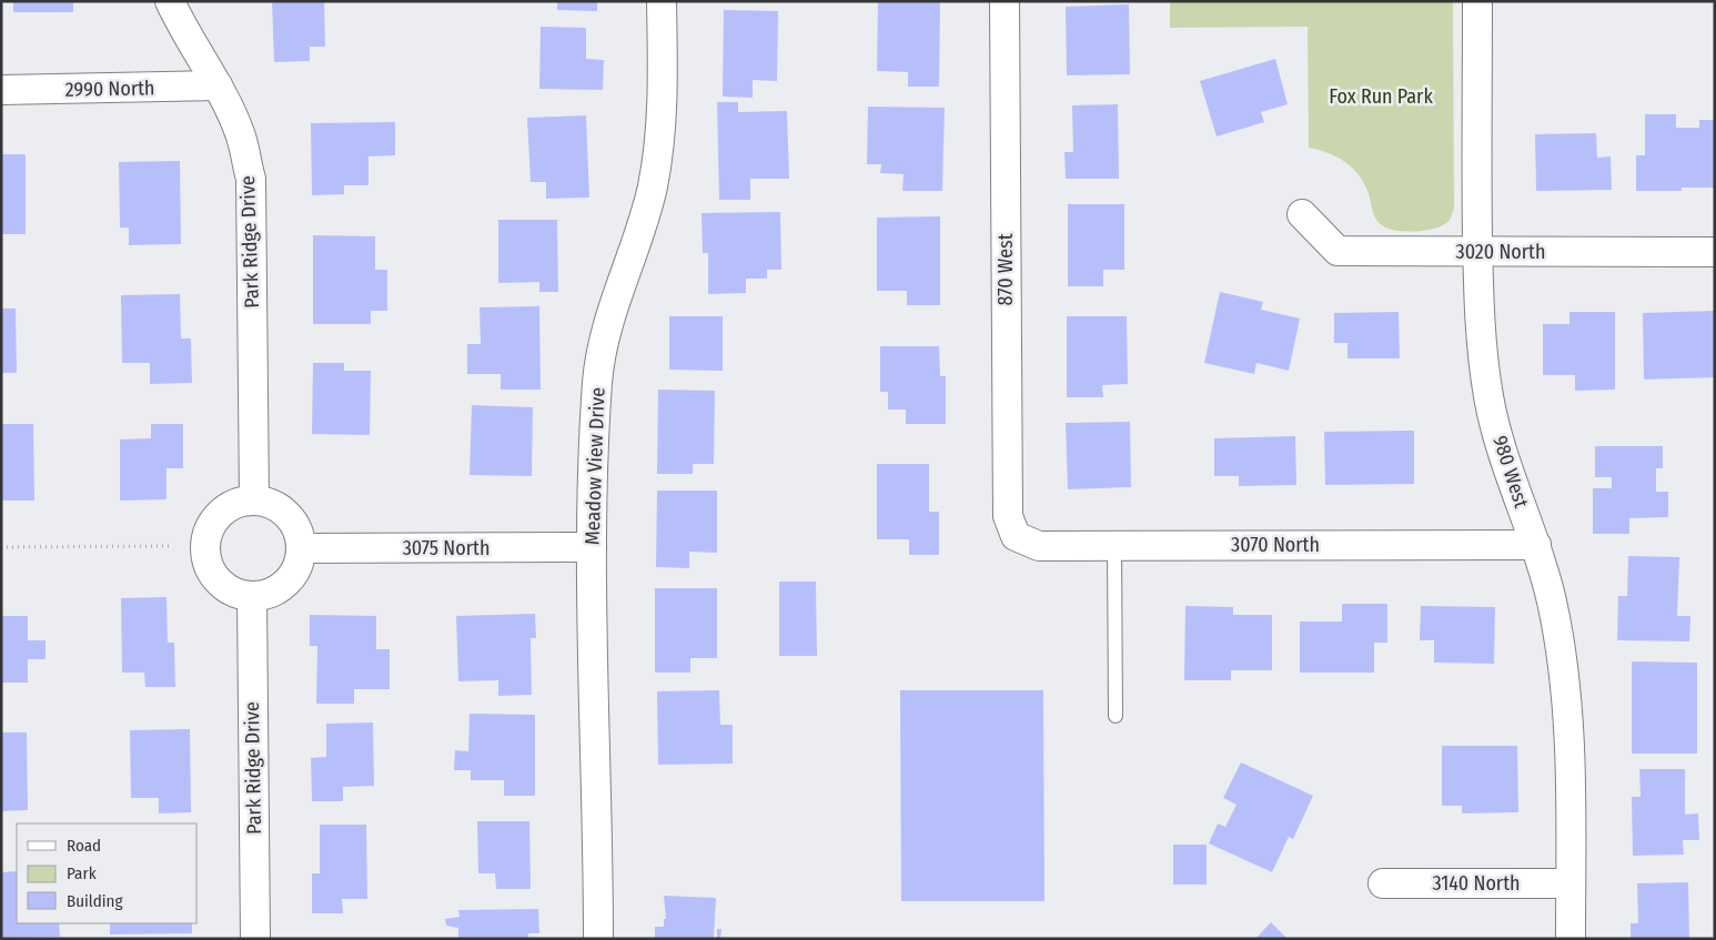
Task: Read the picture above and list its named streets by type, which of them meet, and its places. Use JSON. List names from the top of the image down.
{
  "streets": {
    "street": [
      "2990 North",
      "Park Ridge Drive",
      "3020 North",
      "870 West",
      "Meadow View Drive",
      "980 West",
      "3070 North",
      "3075 North",
      "3140 North"
    ]
  },
  "crossings": [
    ["2990 North", "Park Ridge Drive"],
    ["Park Ridge Drive", "3075 North"],
    ["3020 North", "980 West"],
    ["870 West", "3070 North"],
    ["Meadow View Drive", "3075 North"],
    ["980 West", "3070 North"],
    ["980 West", "3140 North"]
  ],
  "parks": ["Fox Run Park"],
  "legend": ["Road", "Park", "Building"]
}
